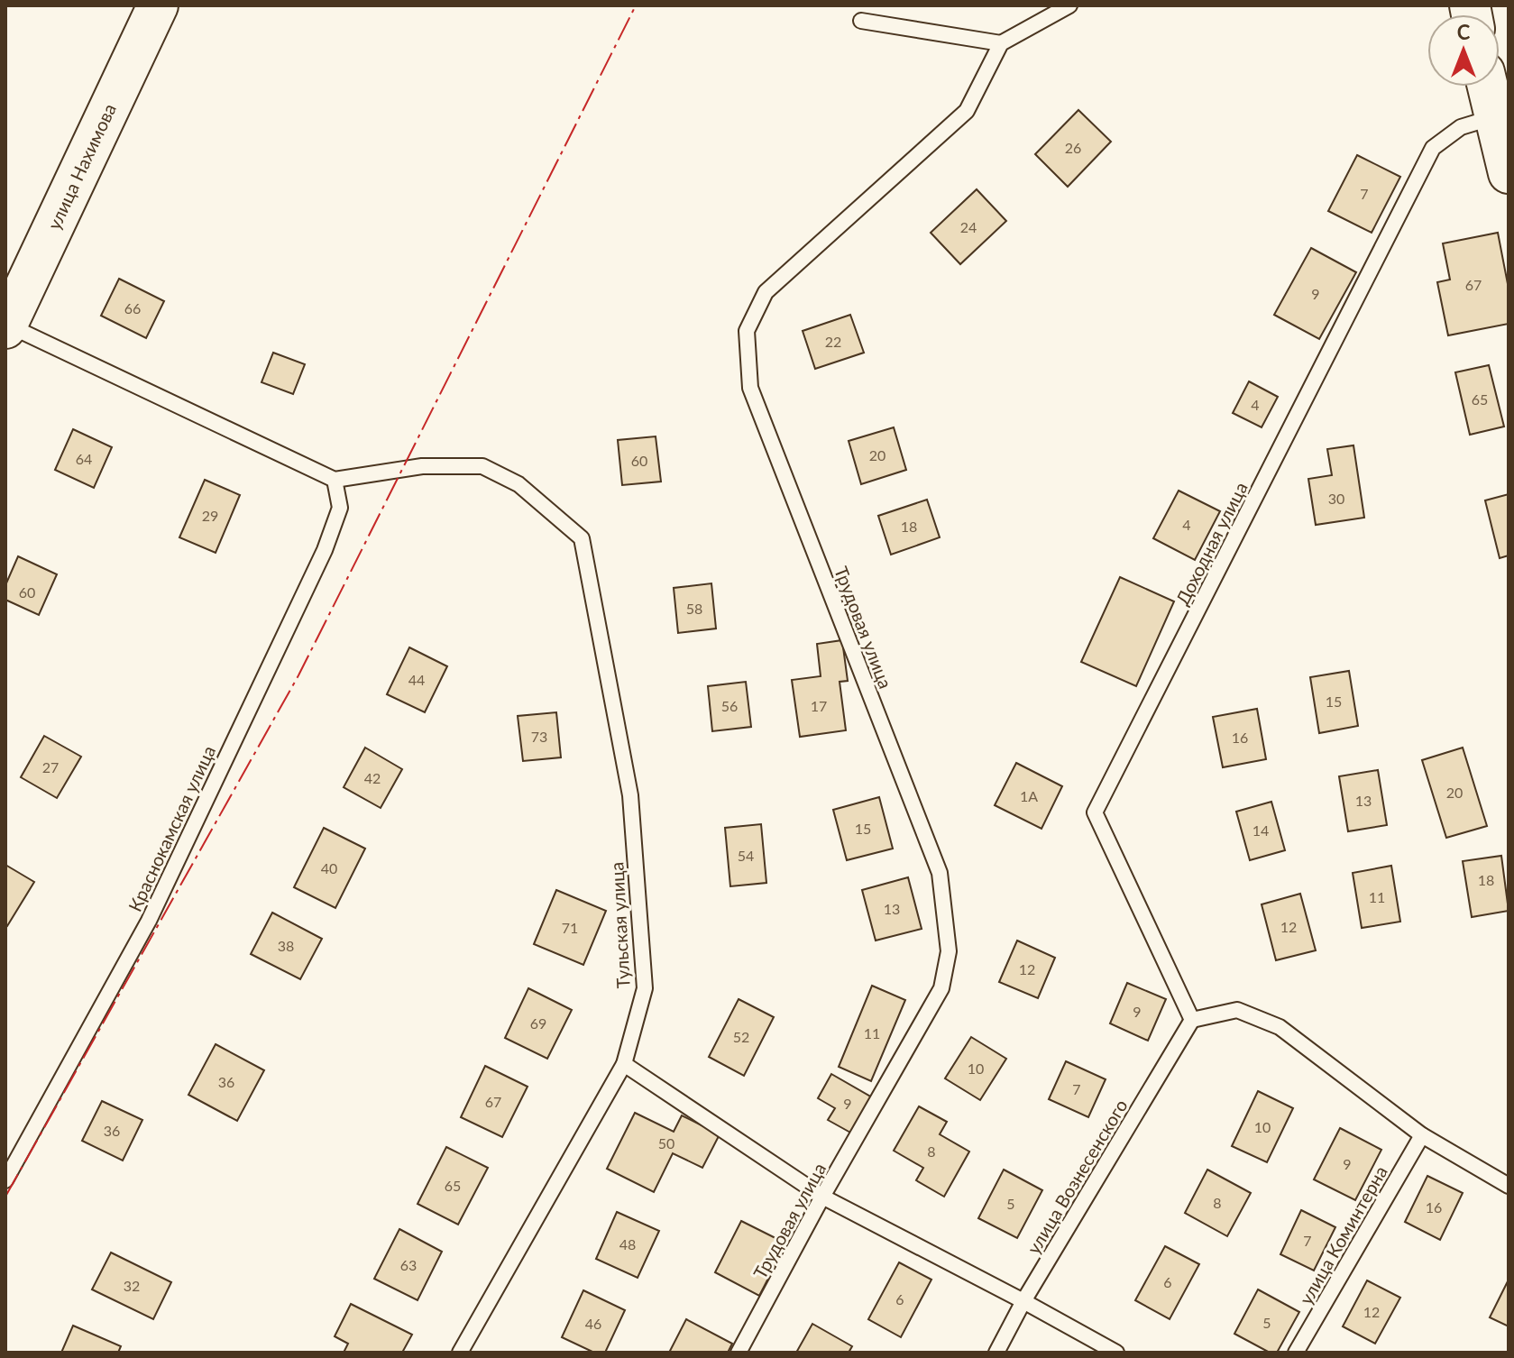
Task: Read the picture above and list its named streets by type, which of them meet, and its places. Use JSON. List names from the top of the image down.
{
  "streets": {
    "main road": ["улица Нахимова"],
    "lane": [
      "Доходная улица",
      "Трудовая улица",
      "Краснокамская улица",
      "Тульская улица",
      "улица Вознесенского",
      "улица Коминтерна"
    ]
  },
  "crossings": [
    ["Доходная улица", "улица Вознесенского"],
    ["Краснокамская улица", "Тульская улица"]
  ],
  "house_numbers": [
    "26",
    "7",
    "24",
    "67",
    "9",
    "66",
    "22",
    "65",
    "4",
    "20",
    "64",
    "60",
    "30",
    "29",
    "4",
    "18",
    "60",
    "58",
    "44",
    "15",
    "56",
    "17",
    "73",
    "16",
    "27",
    "42",
    "20",
    "1А",
    "13",
    "15",
    "14",
    "54",
    "40",
    "18",
    "11",
    "13",
    "12",
    "71",
    "38",
    "12",
    "9",
    "69",
    "11",
    "52",
    "10",
    "36",
    "7",
    "67",
    "9",
    "10",
    "36",
    "50",
    "8",
    "9",
    "65",
    "8",
    "5",
    "16",
    "7",
    "48",
    "63",
    "6",
    "32",
    "6",
    "12",
    "5",
    "46"
  ],
  "north": "top"
}
